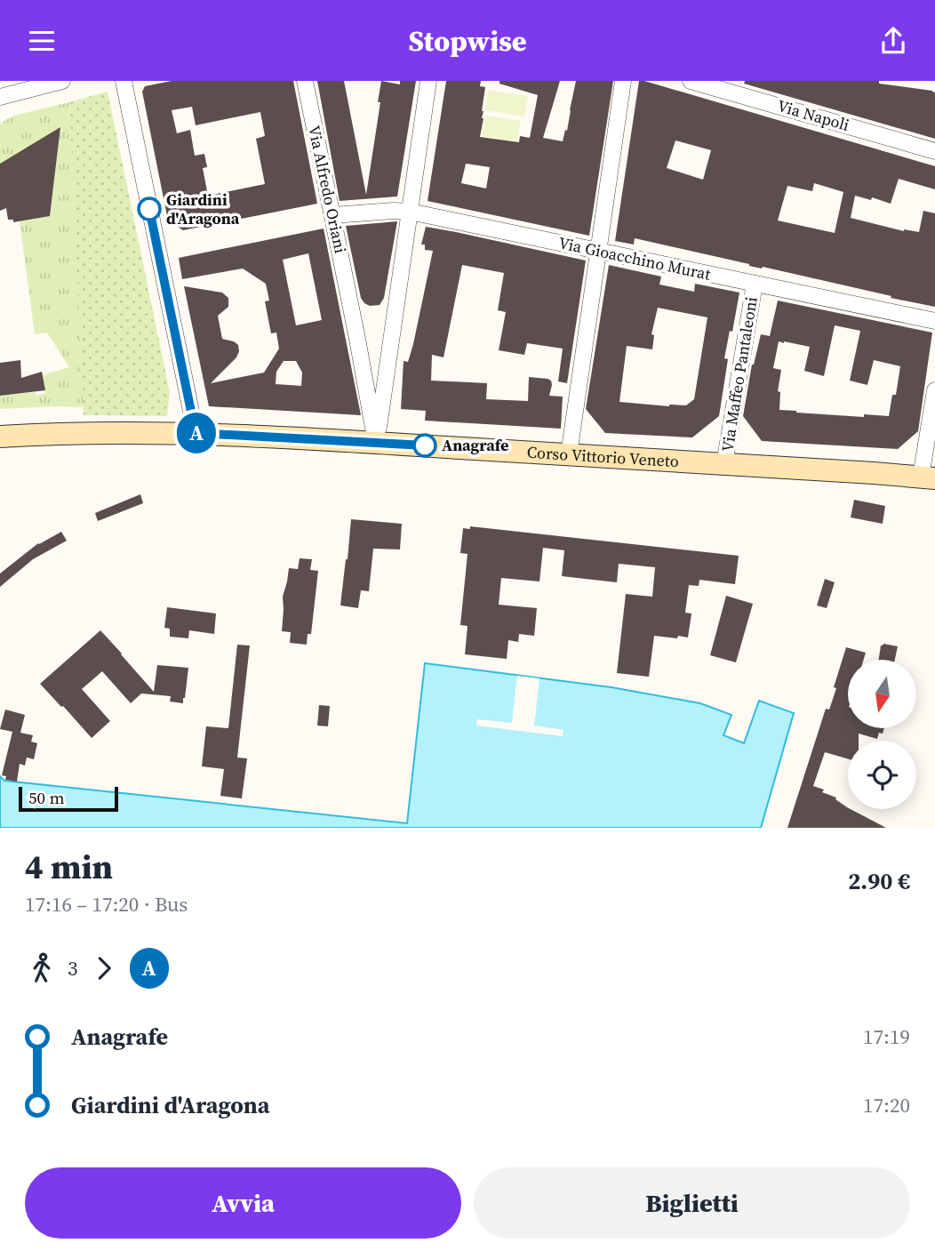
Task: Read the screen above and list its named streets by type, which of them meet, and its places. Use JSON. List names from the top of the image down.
{
  "streets": {
    "main road": ["Corso Vittorio Veneto"],
    "street": [
      "Via Napoli",
      "Via Alfredo Oriani",
      "Via Gioacchino Murat",
      "Via Maffeo Pantaleoni"
    ]
  },
  "crossings": [
    ["Via Alfredo Oriani", "Via Gioacchino Murat"],
    ["Via Alfredo Oriani", "Corso Vittorio Veneto"],
    ["Via Gioacchino Murat", "Via Maffeo Pantaleoni"],
    ["Via Maffeo Pantaleoni", "Corso Vittorio Veneto"]
  ],
  "places": ["Giardini d'Aragona", "Anagrafe"],
  "lines": ["bus line A"],
  "scale_bar": "50 m",
  "north": "bottom",
  "page": {
    "header": "Stopwise",
    "on_map": "A",
    "scale": "50 m",
    "heading": ["4 min", "17:16 – 17:20 · Bus", "2.90 €"],
    "legs": ["3", "A"],
    "list": [
      {
        "name": "Anagrafe",
        "value": "17:19"
      },
      {
        "name": "Giardini d'Aragona",
        "value": "17:20"
      }
    ],
    "buttons": ["Avvia", "Biglietti"]
  }
}
